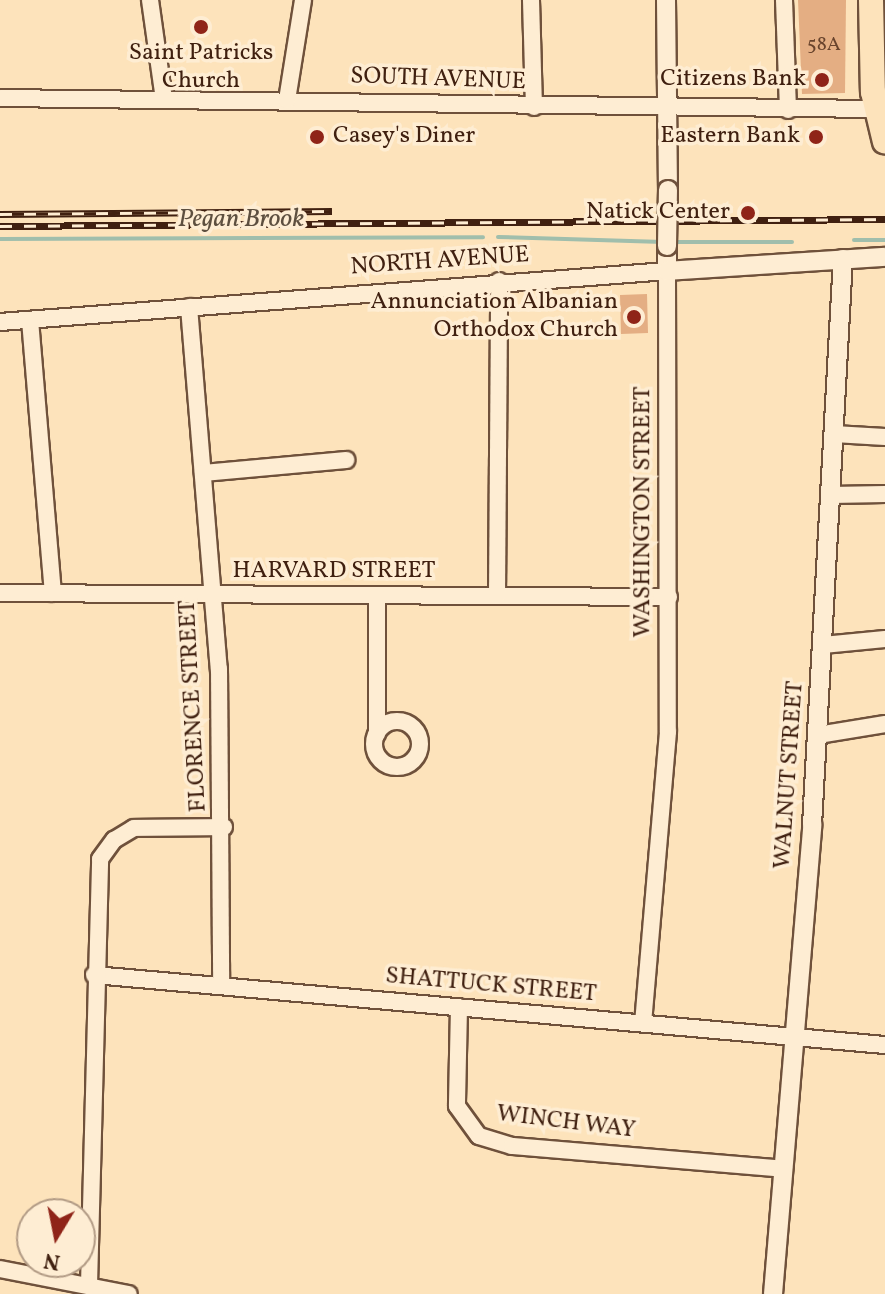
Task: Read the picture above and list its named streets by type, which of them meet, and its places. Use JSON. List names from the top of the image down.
{
  "streets": {
    "street": [
      "SOUTH AVENUE",
      "NORTH AVENUE",
      "WASHINGTON STREET",
      "HARVARD STREET",
      "FLORENCE STREET",
      "WALNUT STREET",
      "SHATTUCK STREET",
      "WINCH WAY"
    ]
  },
  "crossings": [
    ["SOUTH AVENUE", "WASHINGTON STREET"],
    ["NORTH AVENUE", "WASHINGTON STREET"],
    ["NORTH AVENUE", "FLORENCE STREET"],
    ["NORTH AVENUE", "WALNUT STREET"],
    ["WASHINGTON STREET", "HARVARD STREET"],
    ["WASHINGTON STREET", "SHATTUCK STREET"],
    ["HARVARD STREET", "FLORENCE STREET"],
    ["FLORENCE STREET", "SHATTUCK STREET"],
    ["WALNUT STREET", "SHATTUCK STREET"],
    ["WALNUT STREET", "WINCH WAY"],
    ["SHATTUCK STREET", "WINCH WAY"]
  ],
  "water": ["Pegan Brook"],
  "places": [
    "Saint Patricks Church",
    "Citizens Bank",
    "Casey's Diner",
    "Eastern Bank",
    "Natick Center",
    "Annunciation Albanian Orthodox Church"
  ],
  "house_numbers": ["58A"],
  "north": "bottom"
}
